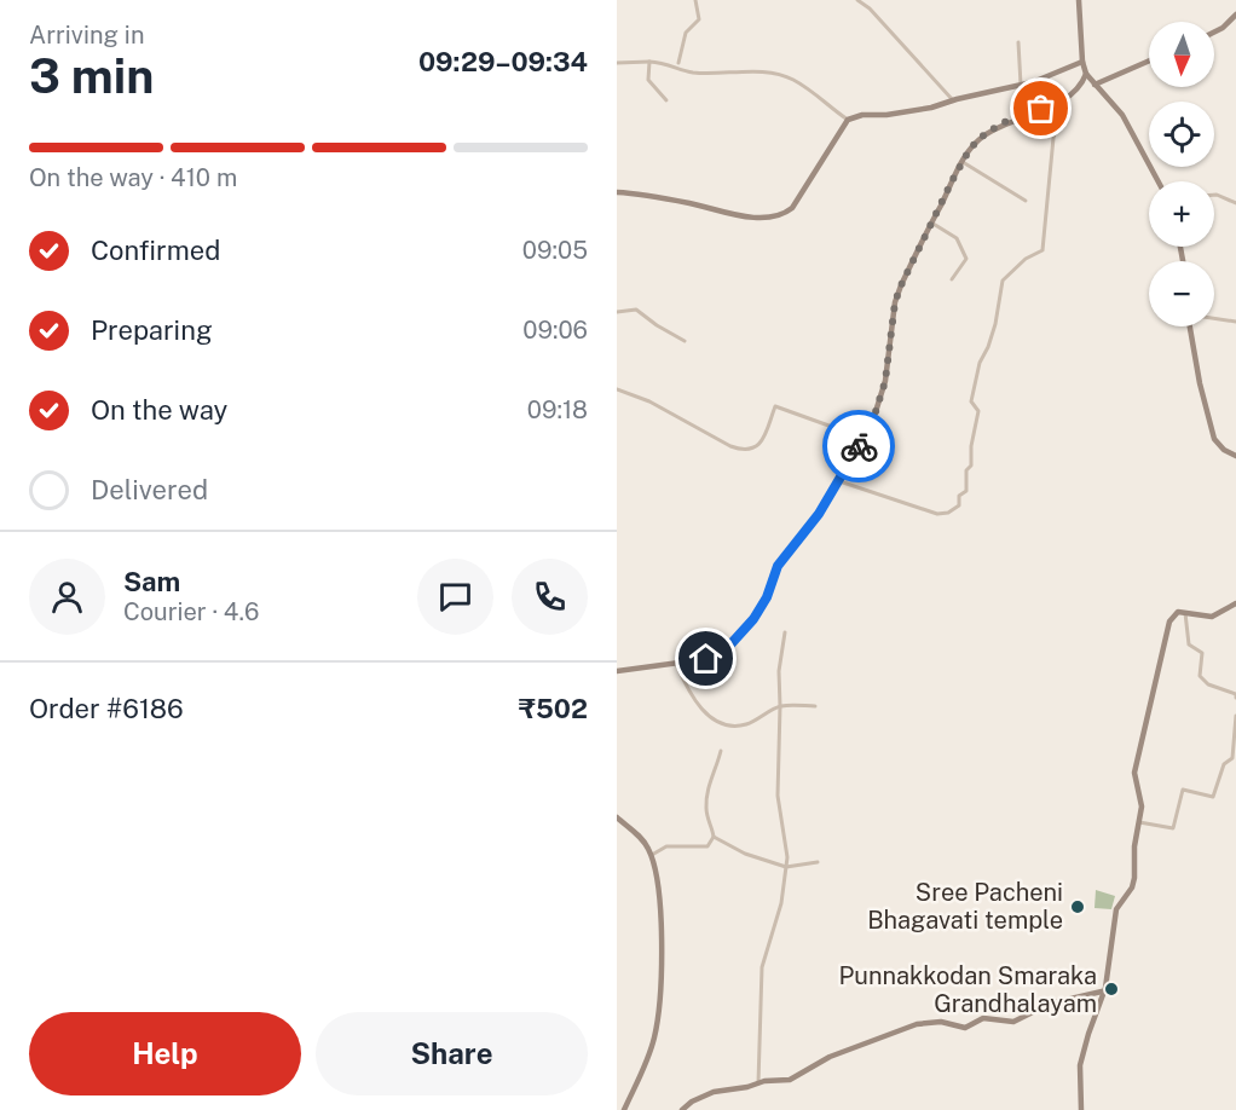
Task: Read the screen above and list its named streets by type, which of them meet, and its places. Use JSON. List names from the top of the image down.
{
  "places": ["Sree Pacheni Bhagavati temple", "Punnakkodan Smaraka Grandhalayam"],
  "north": "bottom",
  "page": {
    "heading": ["3 min", "Arriving in", "09:29–09:34"],
    "panel": [
      "Sam",
      "Courier · 4.6",
      "Order #6186",
      "₹502"
    ],
    "map_buttons": ["+", "−"],
    "bar": "On the way · 410 m",
    "list": [
      ["Confirmed", "09:05"],
      ["Preparing", "09:06"],
      ["On the way", "09:18"],
      "Delivered"
    ],
    "buttons": ["Help", "Share"]
  }
}
